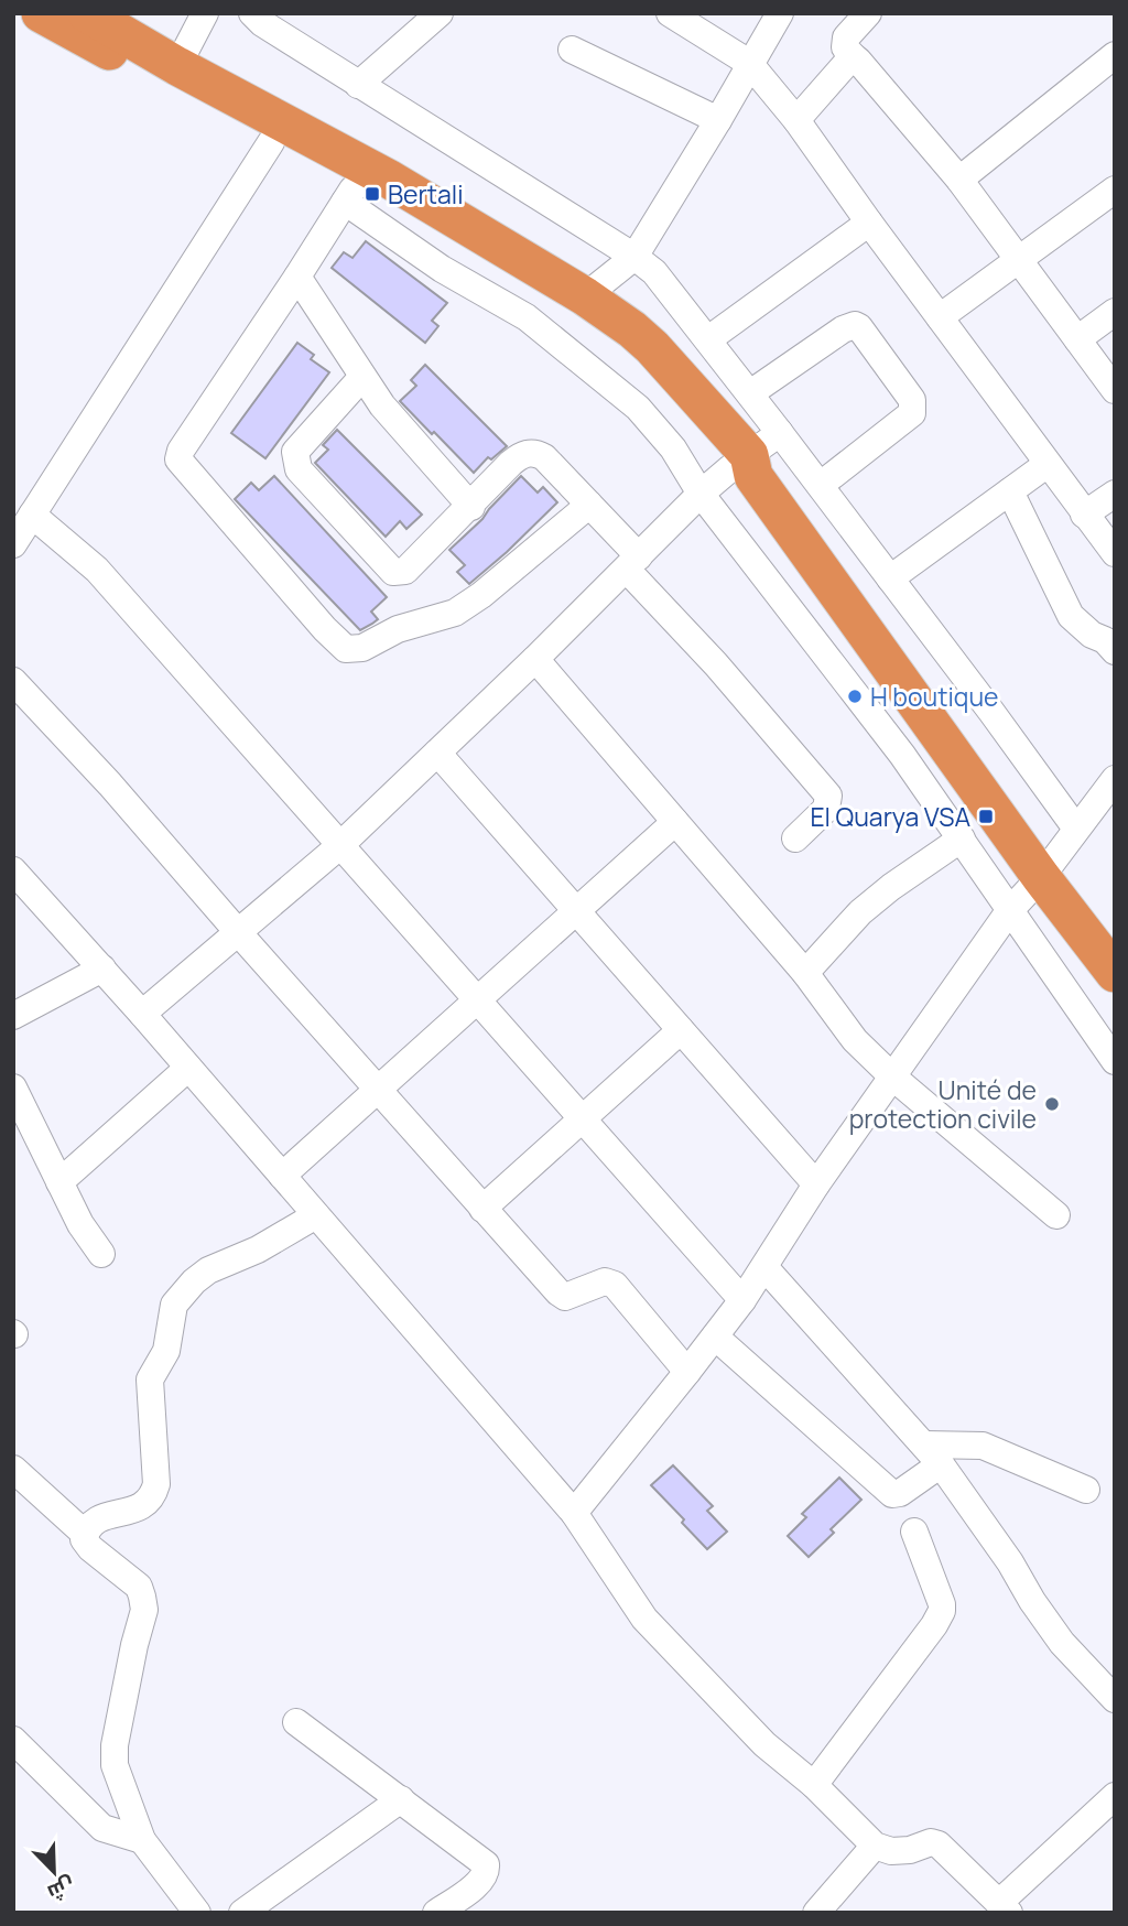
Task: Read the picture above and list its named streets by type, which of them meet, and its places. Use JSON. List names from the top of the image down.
{
  "places": {
    "transit": ["Bertali", "El Quarya VSA"],
    "other": ["H boutique", "Unité de protection civile"]
  },
  "north": "bottom right"
}
